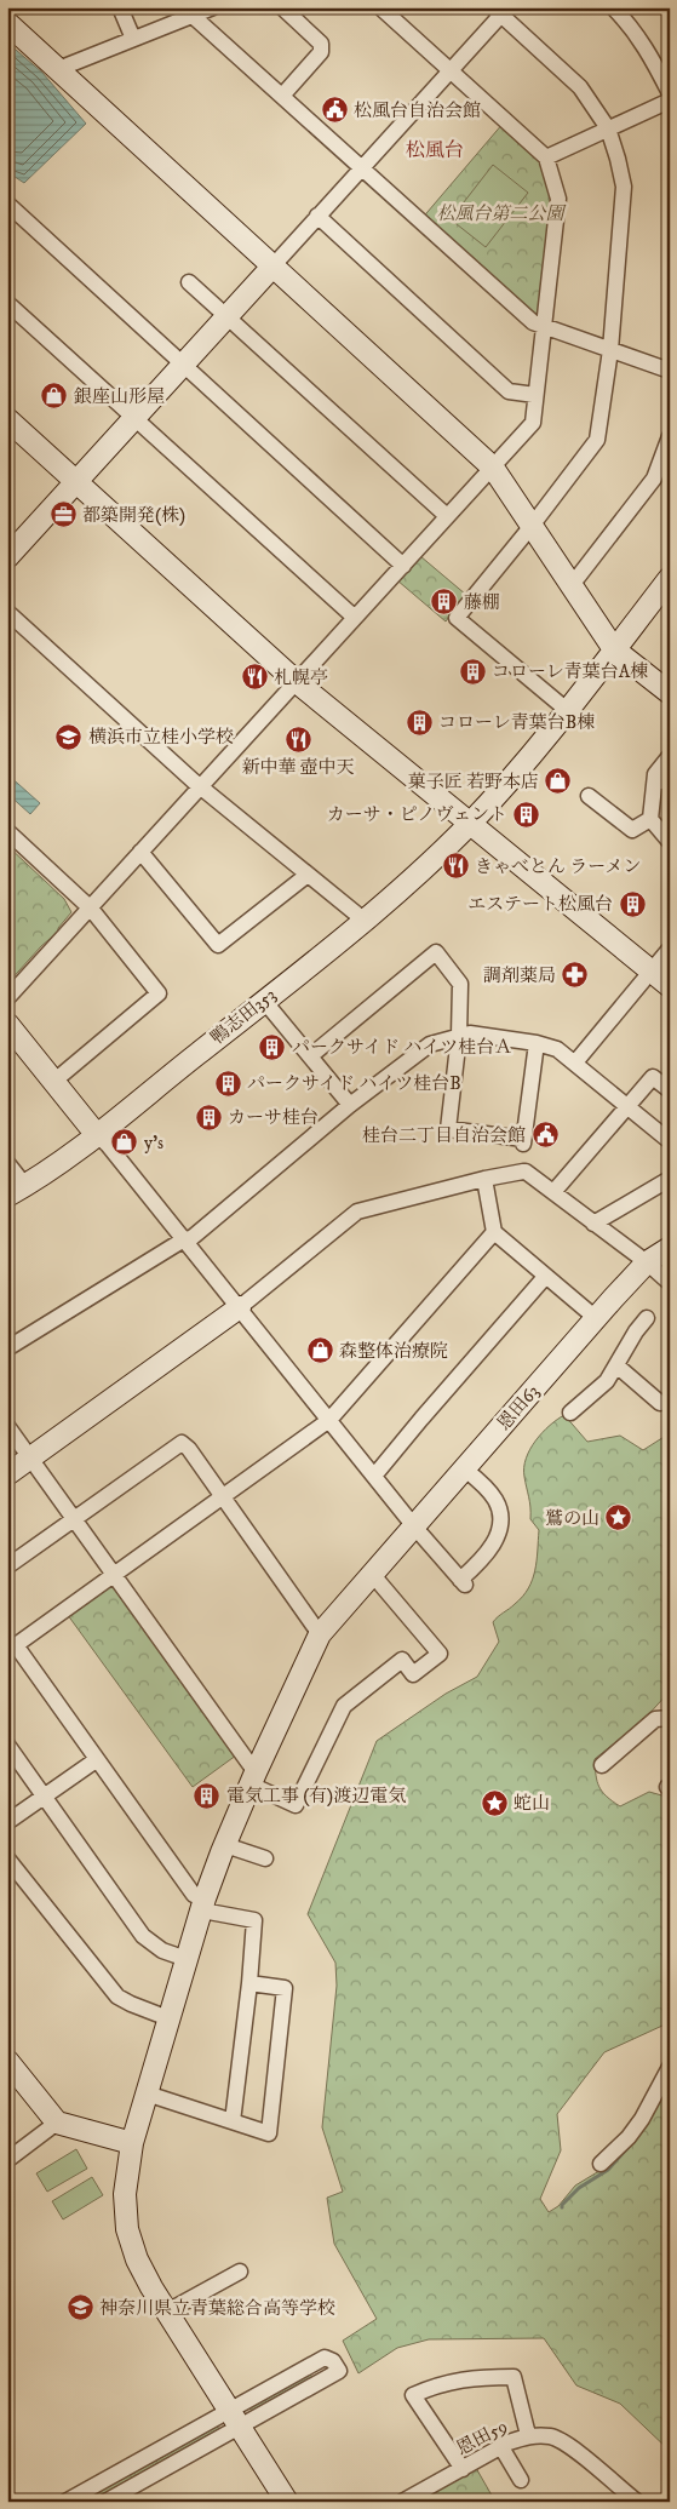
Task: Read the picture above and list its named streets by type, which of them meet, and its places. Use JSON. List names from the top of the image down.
{
  "streets": {
    "street": ["鴨志田353", "恩田63", "恩田59"]
  },
  "districts": ["松風台"],
  "parks": ["松風台第二公園"],
  "places": {
    "public building": ["松風台自治会館", "桂台二丁目自治会館"],
    "shop": [
      "銀座山形屋",
      "菓子匠 若野本店",
      "y's",
      "森整体治療院"
    ],
    "office": ["都築開発(株)"],
    "building": [
      "藤棚",
      "コローレ青葉台A棟",
      "コローレ青葉台B棟",
      "カーサ・ピノヴェント",
      "エステート松風台",
      "パークサイド ハイツ桂台Ａ",
      "パークサイド ハイツ桂台B",
      "カーサ桂台",
      "電気工事 (有)渡辺電気"
    ],
    "restaurant": ["札幌亭", "新中華 壺中天", "きゃべとん ラーメン"],
    "school or university": ["横浜市立桂小学校", "神奈川県立青葉総合高等学校"],
    "pharmacy": ["調剤薬局"],
    "place": ["鷲の山", "蛇山"]
  }
}
